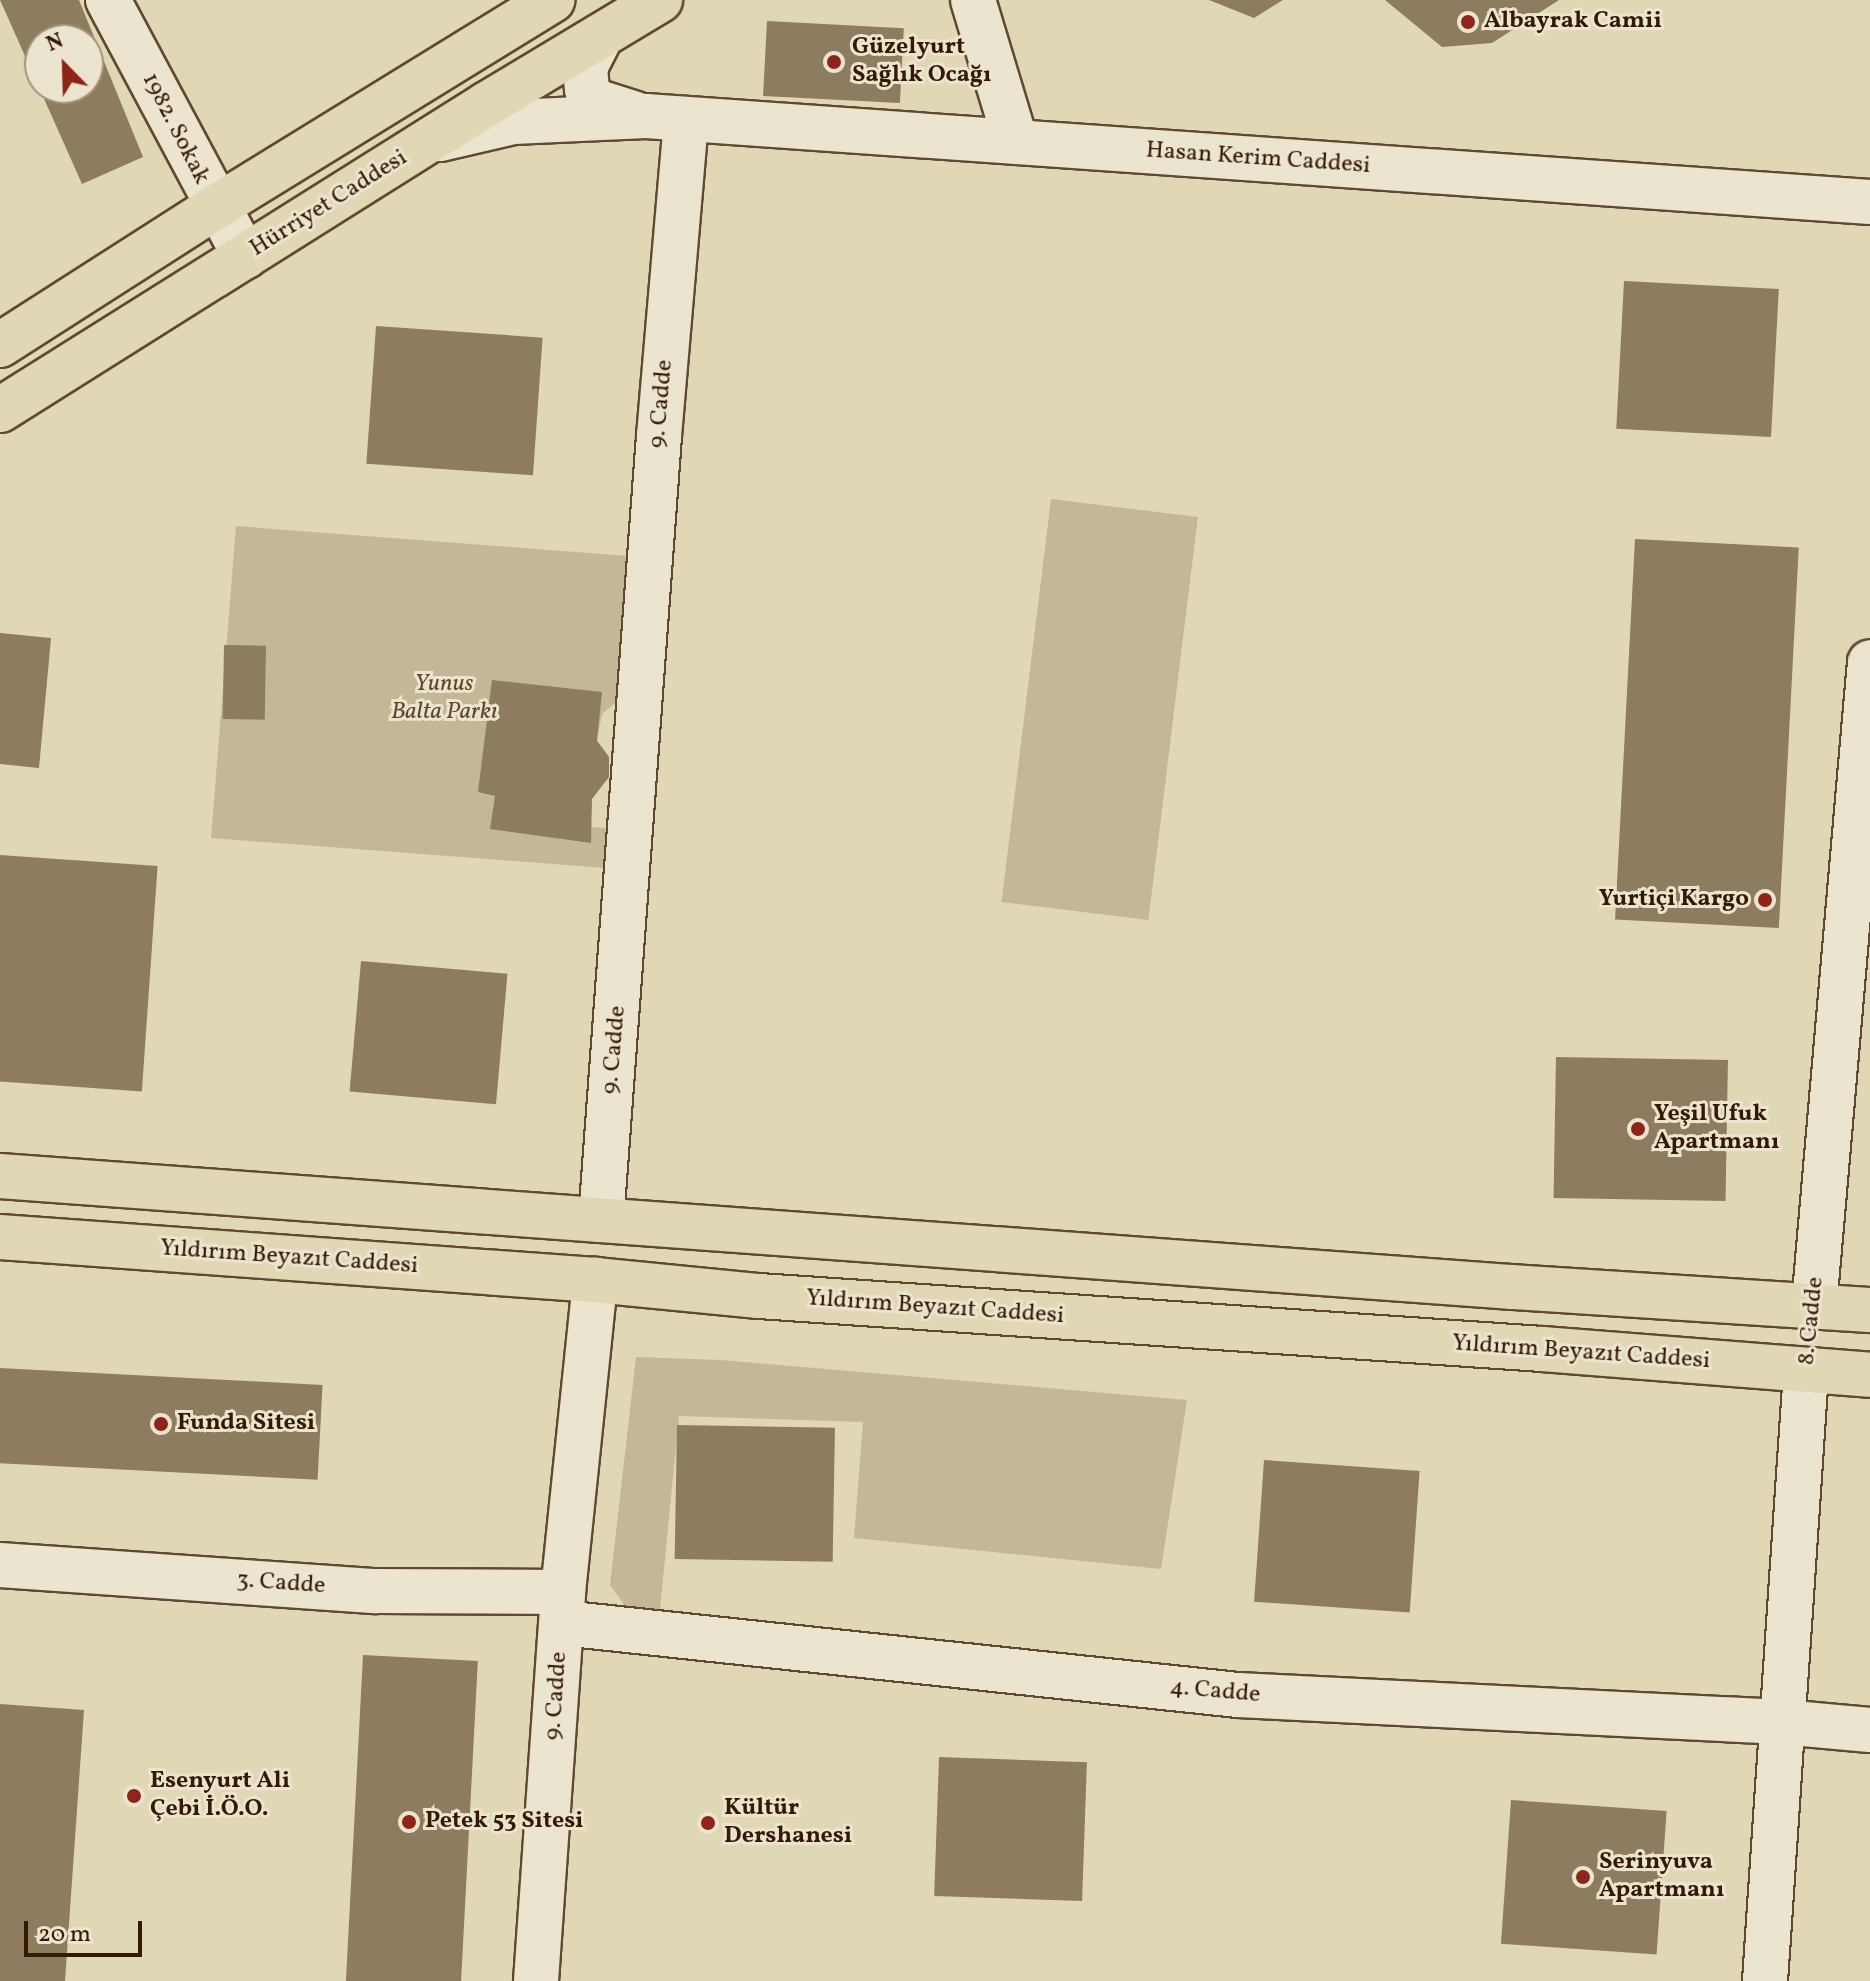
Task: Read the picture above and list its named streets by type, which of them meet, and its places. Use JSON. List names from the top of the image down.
{
  "streets": {
    "main road": [
      "Hürriyet Caddesi",
      "9. Cadde",
      "Yıldırım Beyazıt Caddesi",
      "8. Cadde"
    ],
    "street": [
      "1982. Sokak",
      "Hasan Kerim Caddesi",
      "3. Cadde",
      "4. Cadde"
    ]
  },
  "crossings": [
    ["1982. Sokak", "Hürriyet Caddesi"],
    ["Hasan Kerim Caddesi", "9. Cadde"],
    ["9. Cadde", "Yıldırım Beyazıt Caddesi"],
    ["9. Cadde", "3. Cadde"],
    ["9. Cadde", "4. Cadde"],
    ["Yıldırım Beyazıt Caddesi", "8. Cadde"],
    ["8. Cadde", "4. Cadde"],
    ["3. Cadde", "4. Cadde"]
  ],
  "parks": ["Yunus Balta Parkı"],
  "places": [
    "Albayrak Camii",
    "Güzelyurt Sağlık Ocağı",
    "Yurtiçi Kargo",
    "Yeşil Ufuk Apartmanı",
    "Funda Sitesi",
    "Esenyurt Ali Çebi İ.Ö.O.",
    "Petek 53 Sitesi",
    "Kültür Dershanesi",
    "Serinyuva Apartmanı"
  ],
  "scale_bar": "20 m",
  "north": "top left"
}
